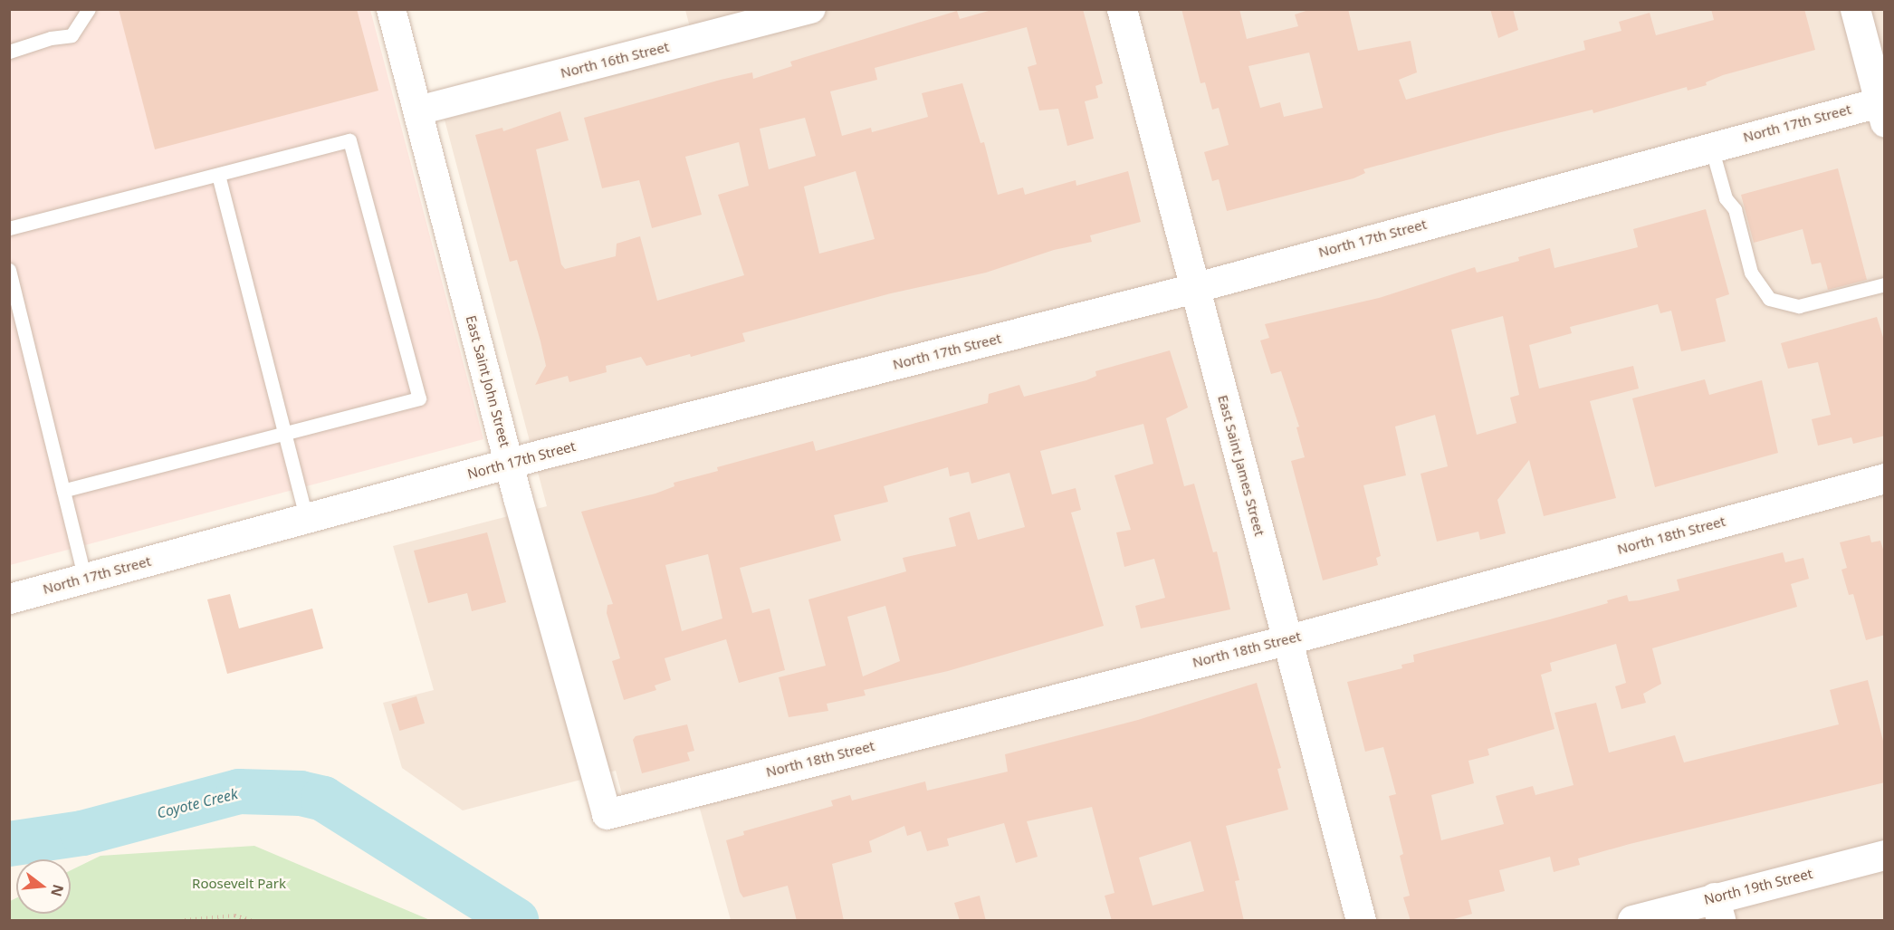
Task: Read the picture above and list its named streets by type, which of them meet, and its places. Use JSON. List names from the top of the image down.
{
  "streets": {
    "street": [
      "North 16th Street",
      "North 17th Street",
      "East Saint John Street",
      "East Saint James Street",
      "North 18th Street",
      "North 19th Street"
    ]
  },
  "crossings": [
    ["North 16th Street", "East Saint John Street"],
    ["North 17th Street", "East Saint John Street"],
    ["North 17th Street", "East Saint James Street"],
    ["East Saint John Street", "North 18th Street"],
    ["East Saint James Street", "North 18th Street"]
  ],
  "water": ["Coyote Creek"],
  "parks": ["Roosevelt Park"],
  "north": "right"
}
